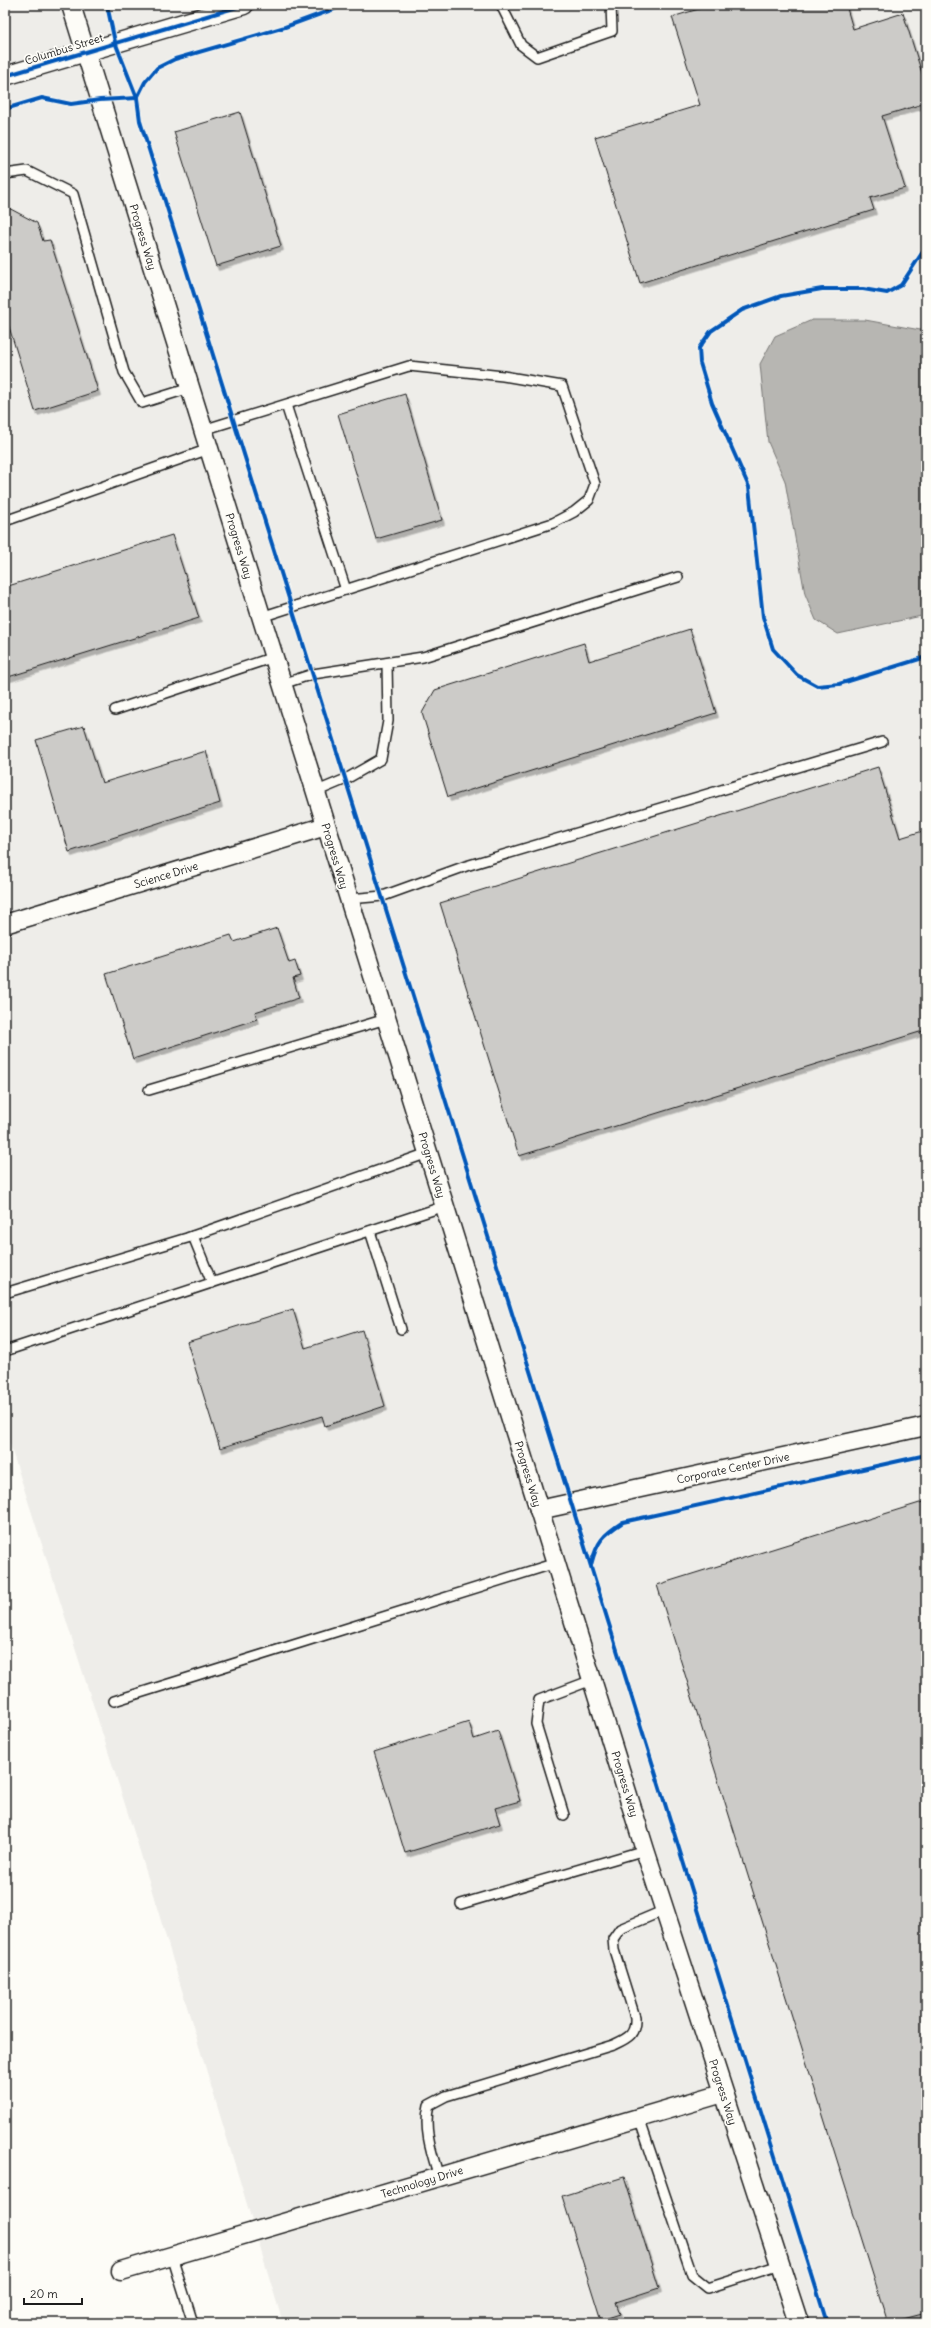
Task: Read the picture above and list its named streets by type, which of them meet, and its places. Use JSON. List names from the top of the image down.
{
  "streets": {
    "street": [
      "Columbus Street",
      "Progress Way",
      "Science Drive",
      "Corporate Center Drive",
      "Technology Drive"
    ]
  },
  "crossings": [
    ["Columbus Street", "Progress Way"],
    ["Progress Way", "Science Drive"],
    ["Progress Way", "Corporate Center Drive"],
    ["Progress Way", "Technology Drive"]
  ],
  "scale_bar": "20 m"
}
